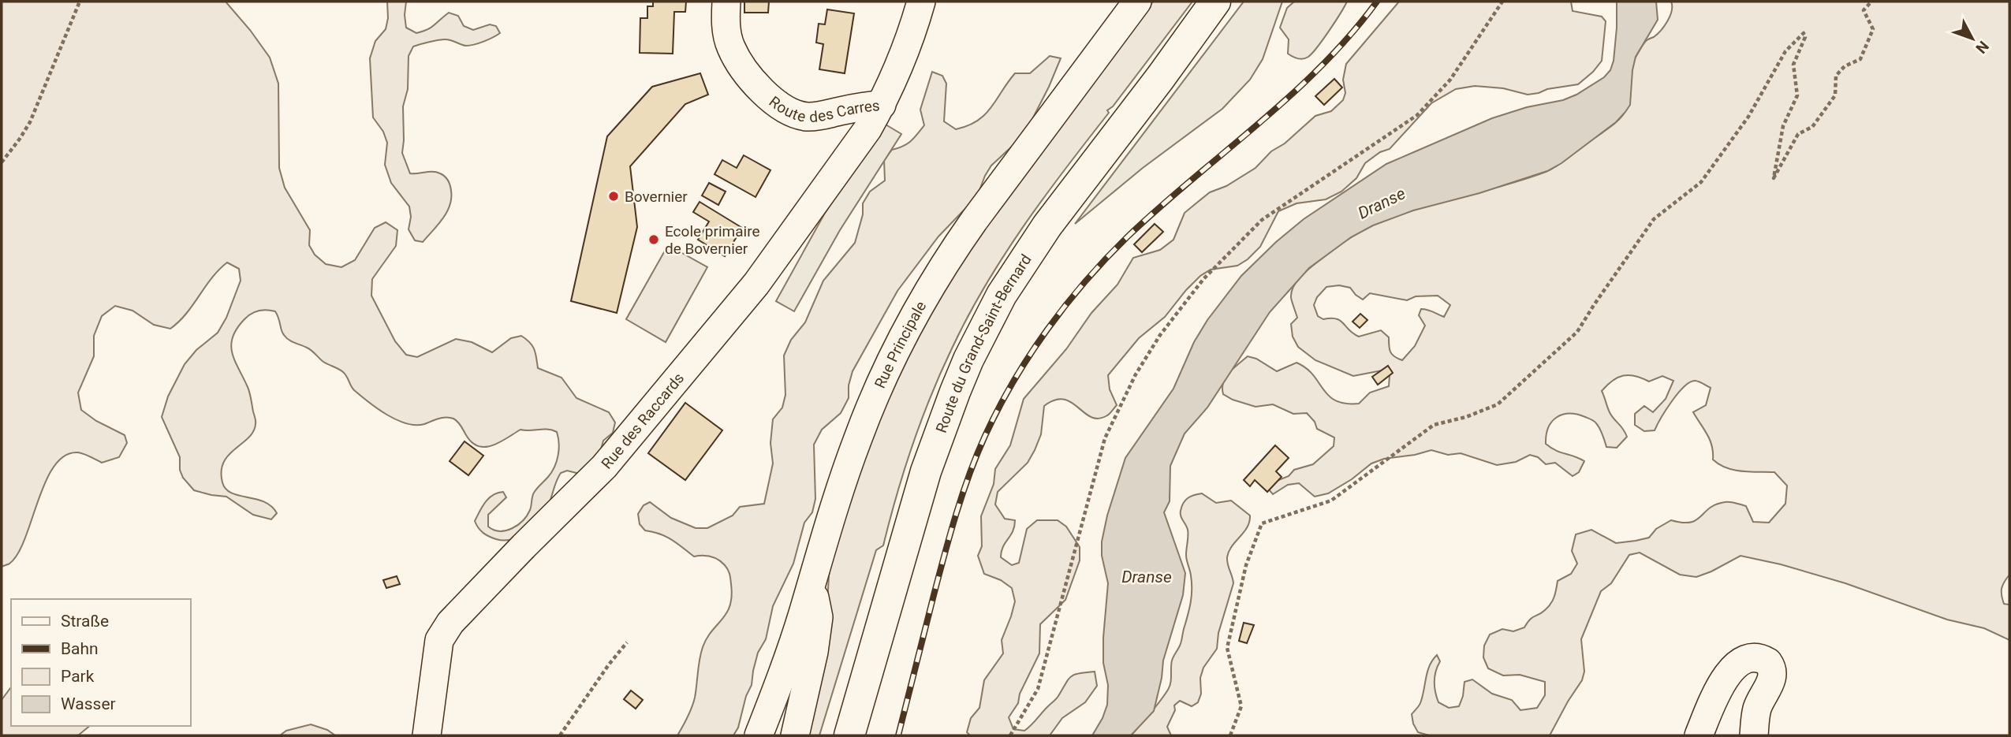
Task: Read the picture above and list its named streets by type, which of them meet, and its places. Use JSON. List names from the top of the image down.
{
  "streets": {
    "main road": ["Route du Grand-Saint-Bernard"],
    "street": ["Route des Carres", "Rue Principale", "Rue des Raccards"]
  },
  "crossings": [
    ["Route des Carres", "Rue des Raccards"]
  ],
  "water": ["Dranse"],
  "places": ["Bovernier", "Ecole primaire de Bovernier"],
  "legend": [
    "Straße",
    "Bahn",
    "Park",
    "Wasser"
  ],
  "north": "bottom right"
}
